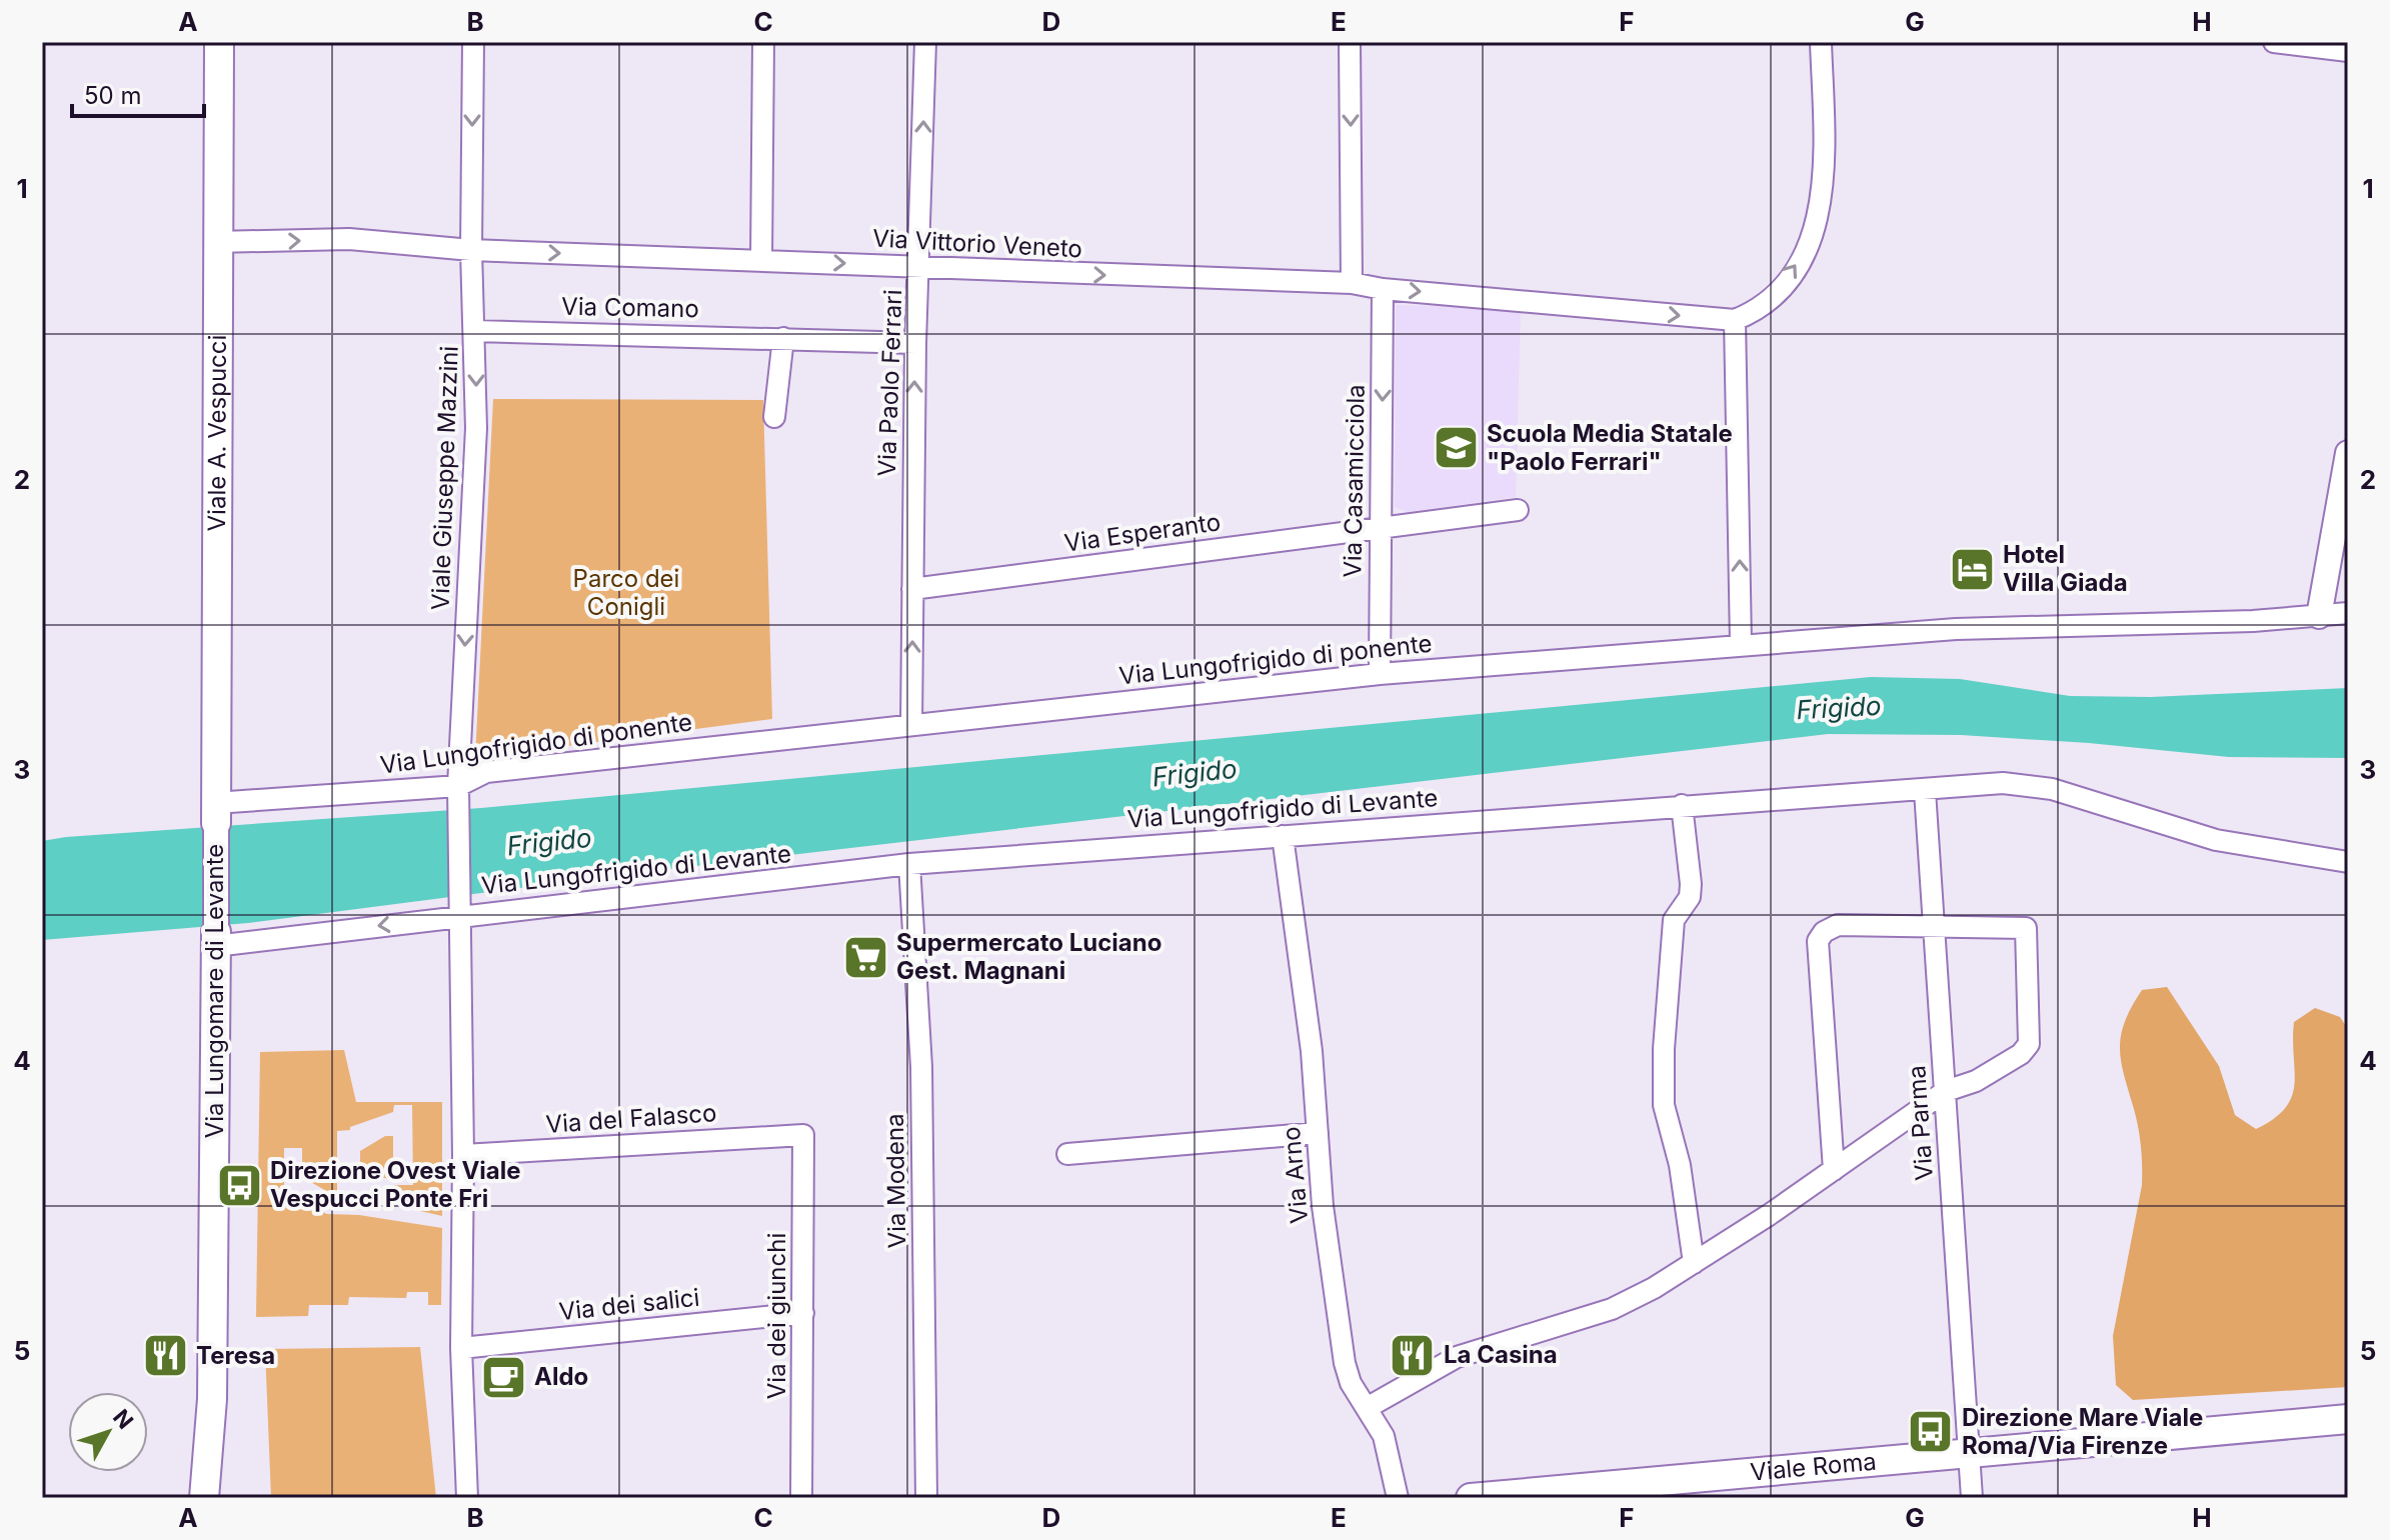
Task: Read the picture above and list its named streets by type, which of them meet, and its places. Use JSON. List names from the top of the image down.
{
  "streets": {
    "main road": ["Viale A. Vespucci", "Via Lungomare di Levante", "Viale Roma"],
    "street": [
      "Via Vittorio Veneto",
      "Via Comano",
      "Via Paolo Ferrari",
      "Viale Giuseppe Mazzini",
      "Via Casamicciola",
      "Via Esperanto",
      "Via Lungofrigido di ponente",
      "Via Lungofrigido di Levante",
      "Via del Falasco",
      "Via Parma",
      "Via Arno",
      "Via Modena",
      "Via dei salici",
      "Via dei giunchi"
    ]
  },
  "crossings": [
    ["Via Vittorio Veneto", "Via Paolo Ferrari"],
    ["Via Vittorio Veneto", "Viale A. Vespucci"],
    ["Via Vittorio Veneto", "Viale Giuseppe Mazzini"],
    ["Via Vittorio Veneto", "Via Casamicciola"],
    ["Via Comano", "Via Paolo Ferrari"],
    ["Via Comano", "Viale Giuseppe Mazzini"],
    ["Via Paolo Ferrari", "Via Esperanto"],
    ["Via Paolo Ferrari", "Via Lungofrigido di ponente"],
    ["Viale A. Vespucci", "Via Lungofrigido di ponente"],
    ["Viale A. Vespucci", "Via Lungomare di Levante"],
    ["Viale Giuseppe Mazzini", "Via Lungofrigido di ponente"],
    ["Viale Giuseppe Mazzini", "Via Lungofrigido di Levante"],
    ["Viale Giuseppe Mazzini", "Via del Falasco"],
    ["Viale Giuseppe Mazzini", "Via dei salici"],
    ["Via Casamicciola", "Via Esperanto"],
    ["Via Casamicciola", "Via Lungofrigido di ponente"],
    ["Via Lungofrigido di ponente", "Via Lungomare di Levante"],
    ["Via Lungofrigido di Levante", "Via Lungomare di Levante"],
    ["Via Lungofrigido di Levante", "Via Parma"],
    ["Via Lungofrigido di Levante", "Via Arno"],
    ["Via Lungofrigido di Levante", "Via Modena"],
    ["Via del Falasco", "Via dei giunchi"],
    ["Via Parma", "Viale Roma"],
    ["Via dei salici", "Via dei giunchi"]
  ],
  "one_way": ["Via Vittorio Veneto", "Viale Giuseppe Mazzini", "Via Casamicciola"],
  "water": ["Frigido"],
  "parks": ["Parco dei Conigli"],
  "places": {
    "school or university": ["Scuola Media Statale \"Paolo Ferrari\""],
    "hotel": ["Hotel Villa Giada"],
    "supermarket": ["Supermercato Luciano Gest. Magnani"],
    "bus stop": ["Direzione Ovest Viale Vespucci Ponte Fri", "Direzione Mare Viale Roma/Via Firenze"],
    "restaurant": ["La Casina", "Teresa"],
    "cafe": ["Aldo"]
  },
  "scale_bar": "50 m",
  "north": "top right",
  "grid": {
    "columns": [
      "A",
      "B",
      "C",
      "D",
      "E",
      "F",
      "G",
      "H"
    ],
    "rows": [
      "1",
      "2",
      "3",
      "4",
      "5"
    ]
  }
}
